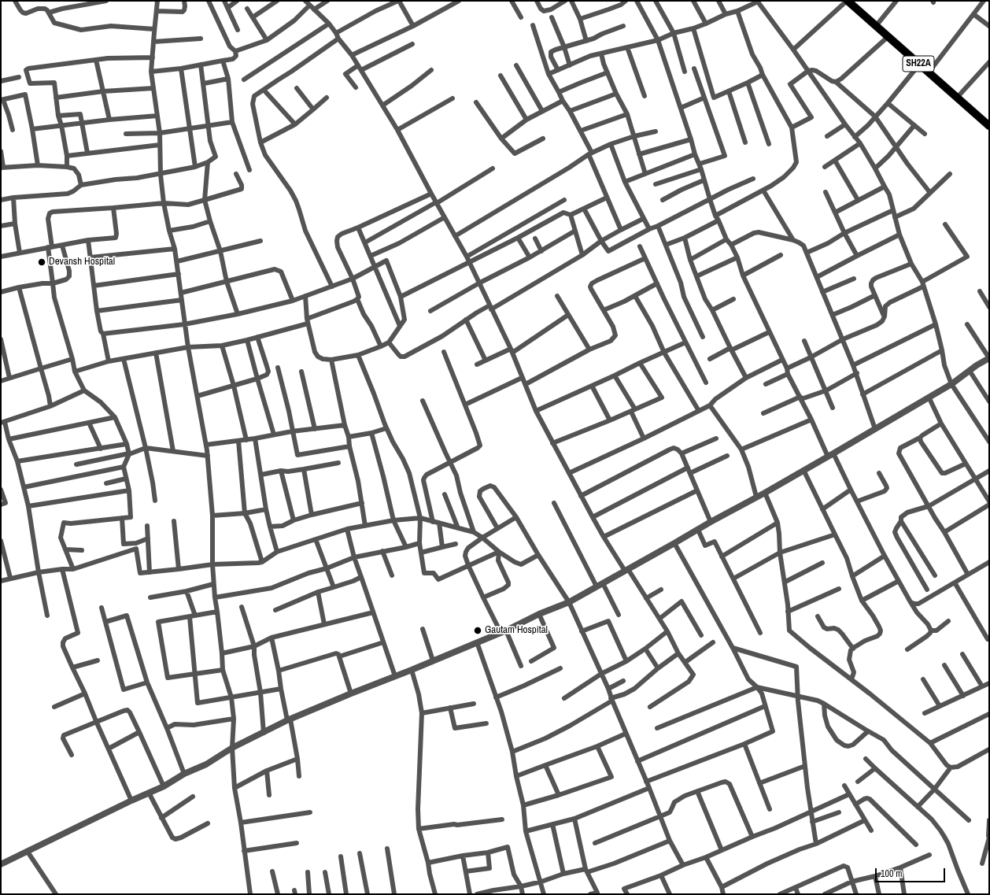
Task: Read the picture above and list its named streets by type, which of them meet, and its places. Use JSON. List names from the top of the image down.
{
  "streets": {
    "main road": ["SH22A"]
  },
  "places": ["Devansh Hospital", "Gautam Hospital"],
  "scale_bar": "100 m"
}
